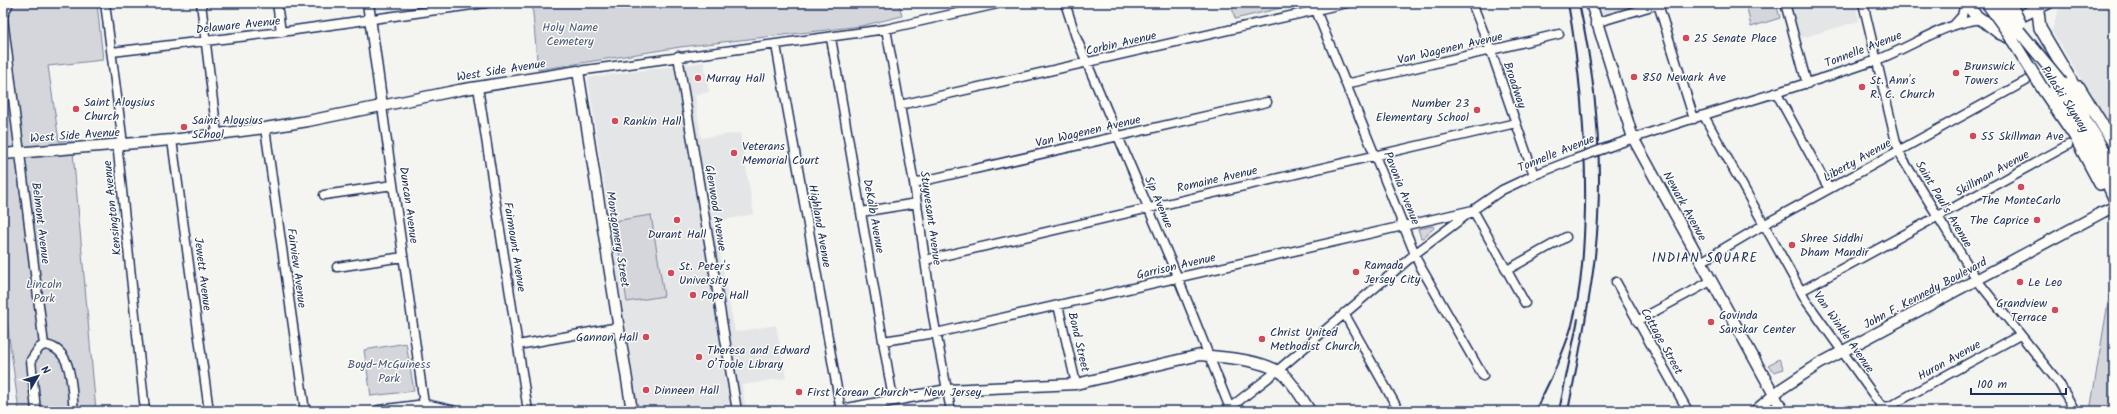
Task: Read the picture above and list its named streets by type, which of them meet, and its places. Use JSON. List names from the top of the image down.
{
  "streets": {
    "highway": ["Tonnelle Avenue", "Pulaski Skyway"],
    "main road": [
      "West Side Avenue",
      "Duncan Avenue",
      "Newark Avenue",
      "Montgomery Street",
      "John F. Kennedy Boulevard"
    ],
    "street": [
      "Delaware Avenue",
      "Corbin Avenue",
      "Van Wagenen Avenue",
      "Broadway",
      "Liberty Avenue",
      "Skillman Avenue",
      "Romaine Avenue",
      "Pavonia Avenue",
      "Sip Avenue",
      "Saint Paul's Avenue",
      "Kensington Avenue",
      "Glenwood Avenue",
      "DeKalb Avenue",
      "Stuyvesant Avenue",
      "Belmont Avenue",
      "Highland Avenue",
      "Fairmount Avenue",
      "Garrison Avenue",
      "Fairview Avenue",
      "Jewett Avenue",
      "Van Winkle Avenue",
      "Cottage Street",
      "Bond Street",
      "Huron Avenue"
    ]
  },
  "crossings": [
    ["Delaware Avenue", "Duncan Avenue"],
    ["Delaware Avenue", "Kensington Avenue"],
    ["Corbin Avenue", "Pavonia Avenue"],
    ["Corbin Avenue", "Sip Avenue"],
    ["Corbin Avenue", "Stuyvesant Avenue"],
    ["Van Wagenen Avenue", "Broadway"],
    ["Van Wagenen Avenue", "Pavonia Avenue"],
    ["Van Wagenen Avenue", "Sip Avenue"],
    ["Van Wagenen Avenue", "Stuyvesant Avenue"],
    ["Tonnelle Avenue", "Broadway"],
    ["Tonnelle Avenue", "Pavonia Avenue"],
    ["Tonnelle Avenue", "Sip Avenue"],
    ["Tonnelle Avenue", "Saint Paul's Avenue"],
    ["Tonnelle Avenue", "Newark Avenue"],
    ["Tonnelle Avenue", "Garrison Avenue"],
    ["Tonnelle Avenue", "Van Winkle Avenue"],
    ["West Side Avenue", "Duncan Avenue"],
    ["West Side Avenue", "Kensington Avenue"],
    ["West Side Avenue", "Glenwood Avenue"],
    ["West Side Avenue", "DeKalb Avenue"],
    ["West Side Avenue", "Stuyvesant Avenue"],
    ["West Side Avenue", "Belmont Avenue"],
    ["West Side Avenue", "Highland Avenue"],
    ["West Side Avenue", "Montgomery Street"],
    ["West Side Avenue", "Fairmount Avenue"],
    ["West Side Avenue", "Fairview Avenue"],
    ["West Side Avenue", "Jewett Avenue"],
    ["Broadway", "Romaine Avenue"],
    ["Pulaski Skyway", "John F. Kennedy Boulevard"],
    ["Liberty Avenue", "Saint Paul's Avenue"],
    ["Liberty Avenue", "Newark Avenue"],
    ["Liberty Avenue", "Van Winkle Avenue"],
    ["Skillman Avenue", "Saint Paul's Avenue"],
    ["Skillman Avenue", "Van Winkle Avenue"],
    ["Romaine Avenue", "Pavonia Avenue"],
    ["Romaine Avenue", "Sip Avenue"],
    ["Romaine Avenue", "Stuyvesant Avenue"],
    ["Pavonia Avenue", "Garrison Avenue"],
    ["Sip Avenue", "Garrison Avenue"],
    ["Saint Paul's Avenue", "John F. Kennedy Boulevard"],
    ["Saint Paul's Avenue", "Huron Avenue"],
    ["Newark Avenue", "John F. Kennedy Boulevard"],
    ["DeKalb Avenue", "Garrison Avenue"],
    ["Stuyvesant Avenue", "Garrison Avenue"],
    ["Garrison Avenue", "Bond Street"],
    ["John F. Kennedy Boulevard", "Van Winkle Avenue"],
    ["Van Winkle Avenue", "Huron Avenue"]
  ],
  "districts": ["INDIAN SQUARE"],
  "parks": ["Holy Name Cemetery", "Lincoln Park", "Boyd-McGuiness Park"],
  "places": [
    "25 Senate Place",
    "Brunswick Towers",
    "850 Newark Ave",
    "Murray Hall",
    "St. Ann's R. C. Church",
    "Saint Aloysius Church",
    "Number 23 Elementary School",
    "Rankin Hall",
    "Saint Aloysius School",
    "55 Skillman Ave",
    "Veterans Memorial Court",
    "The MonteCarlo",
    "Durant Hall",
    "The Caprice",
    "Shree Siddhi Dham Mandir",
    "Ramada Jersey City",
    "St. Peter's University",
    "Le Leo",
    "Pope Hall",
    "Grandview Terrace",
    "Govinda Sanskar Center",
    "Gannon Hall",
    "Christ United Methodist Church",
    "Theresa and Edward O’Toole Library",
    "Dinneen Hall",
    "First Korean Church - New Jersey"
  ],
  "scale_bar": "100 m",
  "north": "top right"
}
